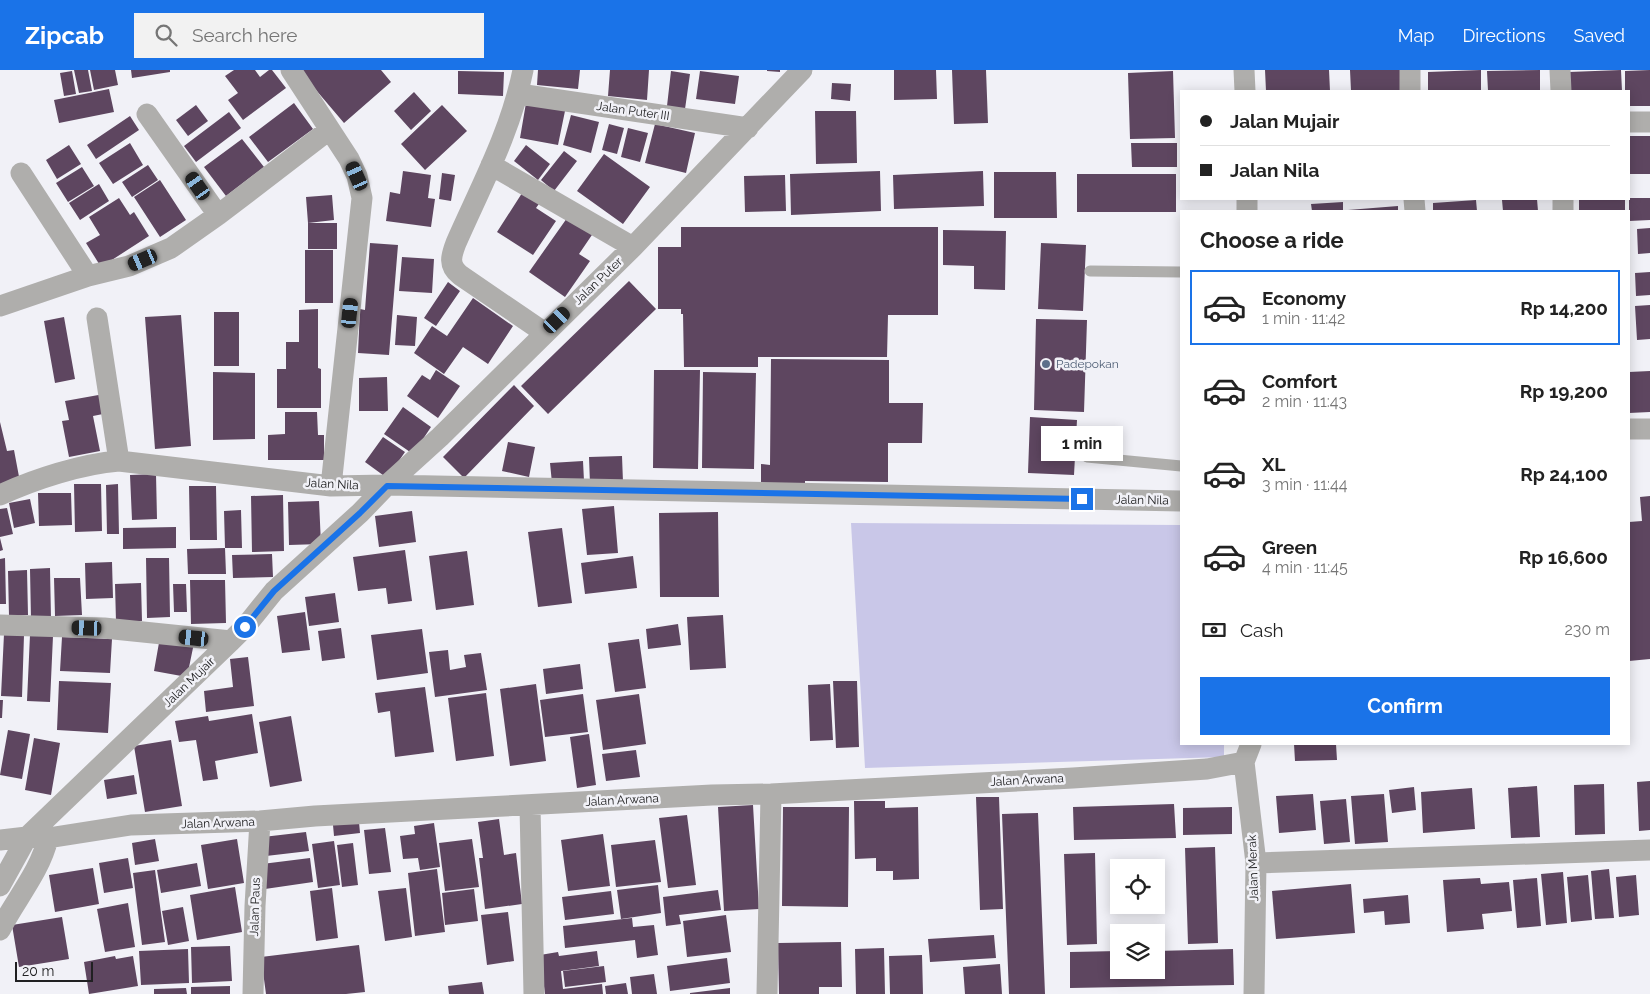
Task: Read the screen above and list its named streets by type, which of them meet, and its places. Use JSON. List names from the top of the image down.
{
  "streets": {
    "street": [
      "Jalan Puter III",
      "Jalan Puter",
      "Jalan Nila",
      "Jalan Mujair",
      "Jalan Arwana",
      "Jalan Merak",
      "Jalan Paus"
    ]
  },
  "crossings": [
    ["Jalan Puter III", "Jalan Puter"],
    ["Jalan Puter", "Jalan Nila"],
    ["Jalan Puter", "Jalan Mujair"],
    ["Jalan Nila", "Jalan Mujair"],
    ["Jalan Mujair", "Jalan Arwana"],
    ["Jalan Arwana", "Jalan Merak"],
    ["Jalan Arwana", "Jalan Paus"]
  ],
  "places": ["Padepokan"],
  "scale_bar": "20 m",
  "page": {
    "header": "Zipcab",
    "search": "Search here",
    "nav": ["Map", "Directions", "Saved"],
    "banner": ["Jalan Mujair", "Jalan Nila"],
    "heading": "Choose a ride",
    "list": [
      {
        "name": "Economy",
        "note": "1 min · 11:42",
        "value": "Rp 14,200"
      },
      {
        "name": "Comfort",
        "note": "2 min · 11:43",
        "value": "Rp 19,200"
      },
      {
        "name": "XL",
        "note": "3 min · 11:44",
        "value": "Rp 24,100"
      },
      {
        "name": "Green",
        "note": "4 min · 11:45",
        "value": "Rp 16,600"
      }
    ],
    "bubble": "1 min",
    "pay": ["Cash", "230 m"],
    "buttons": "Confirm",
    "scale": "20 m"
  }
}
